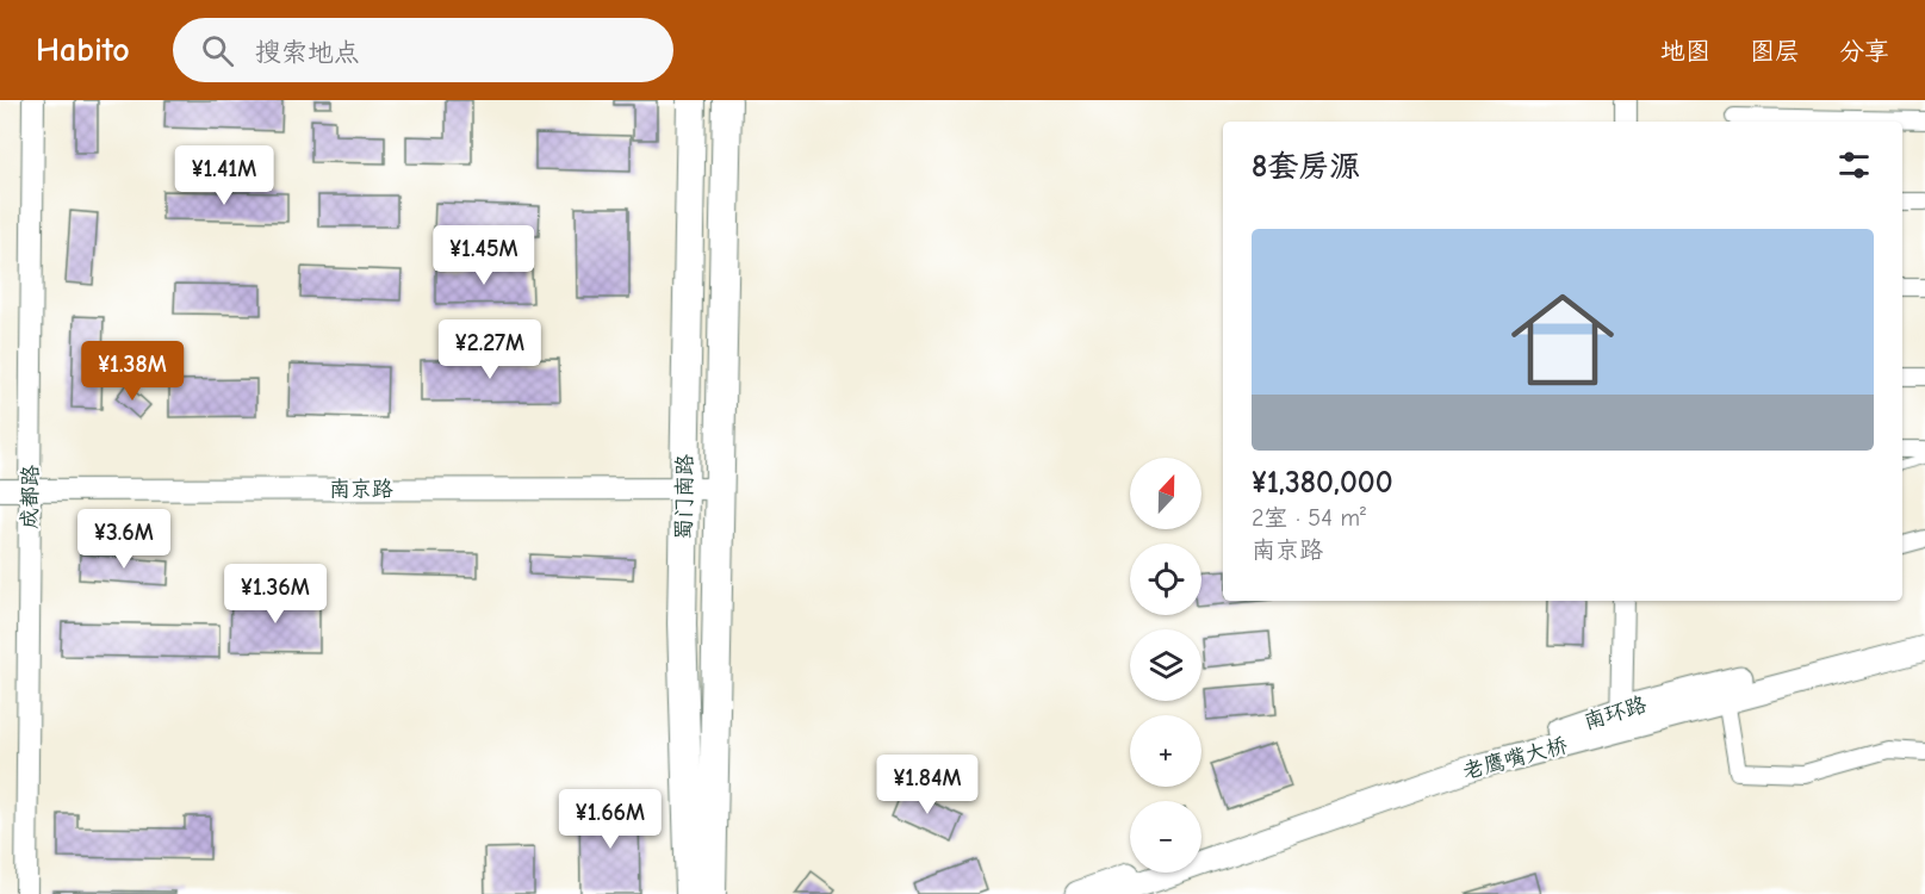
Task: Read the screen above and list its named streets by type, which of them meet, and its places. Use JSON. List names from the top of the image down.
{
  "streets": {
    "highway": ["蜀门南路"],
    "main road": ["南环路", "老鹰嘴大桥"],
    "street": ["南京路", "成都路"]
  },
  "crossings": [
    ["南京路", "成都路"],
    ["南京路", "蜀门南路"],
    ["南环路", "老鹰嘴大桥"]
  ],
  "north": "top",
  "page": {
    "header": "Habito",
    "search": "搜索地点",
    "nav": ["地图", "图层", "分享"],
    "heading": "8套房源",
    "price": [
      "¥1.41M",
      "¥1.45M",
      "¥2.27M",
      "¥1.38M",
      "¥3.6M",
      "¥1.36M",
      "¥1.84M",
      "¥1.66M"
    ],
    "list": [
      {
        "name": "¥1,380,000",
        "note": "2室 · 54 m² · 南京路"
      }
    ],
    "map_buttons": ["+", "−"]
  }
}
